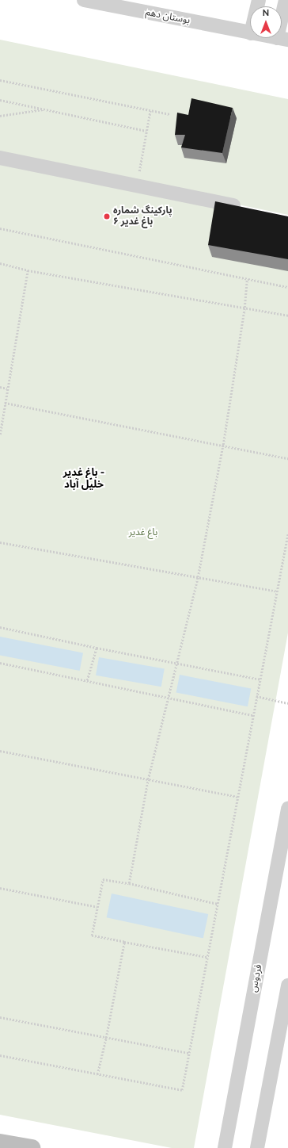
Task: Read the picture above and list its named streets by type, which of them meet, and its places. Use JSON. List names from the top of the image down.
{
  "streets": {
    "street": ["بوستان دهم", "فردوس"]
  },
  "districts": ["باغ غدیر - خلیل آباد"],
  "parks": ["باغ غدیر"],
  "places": ["پارکینگ شماره ۶ باغ غدیر"],
  "north": "top"
}
